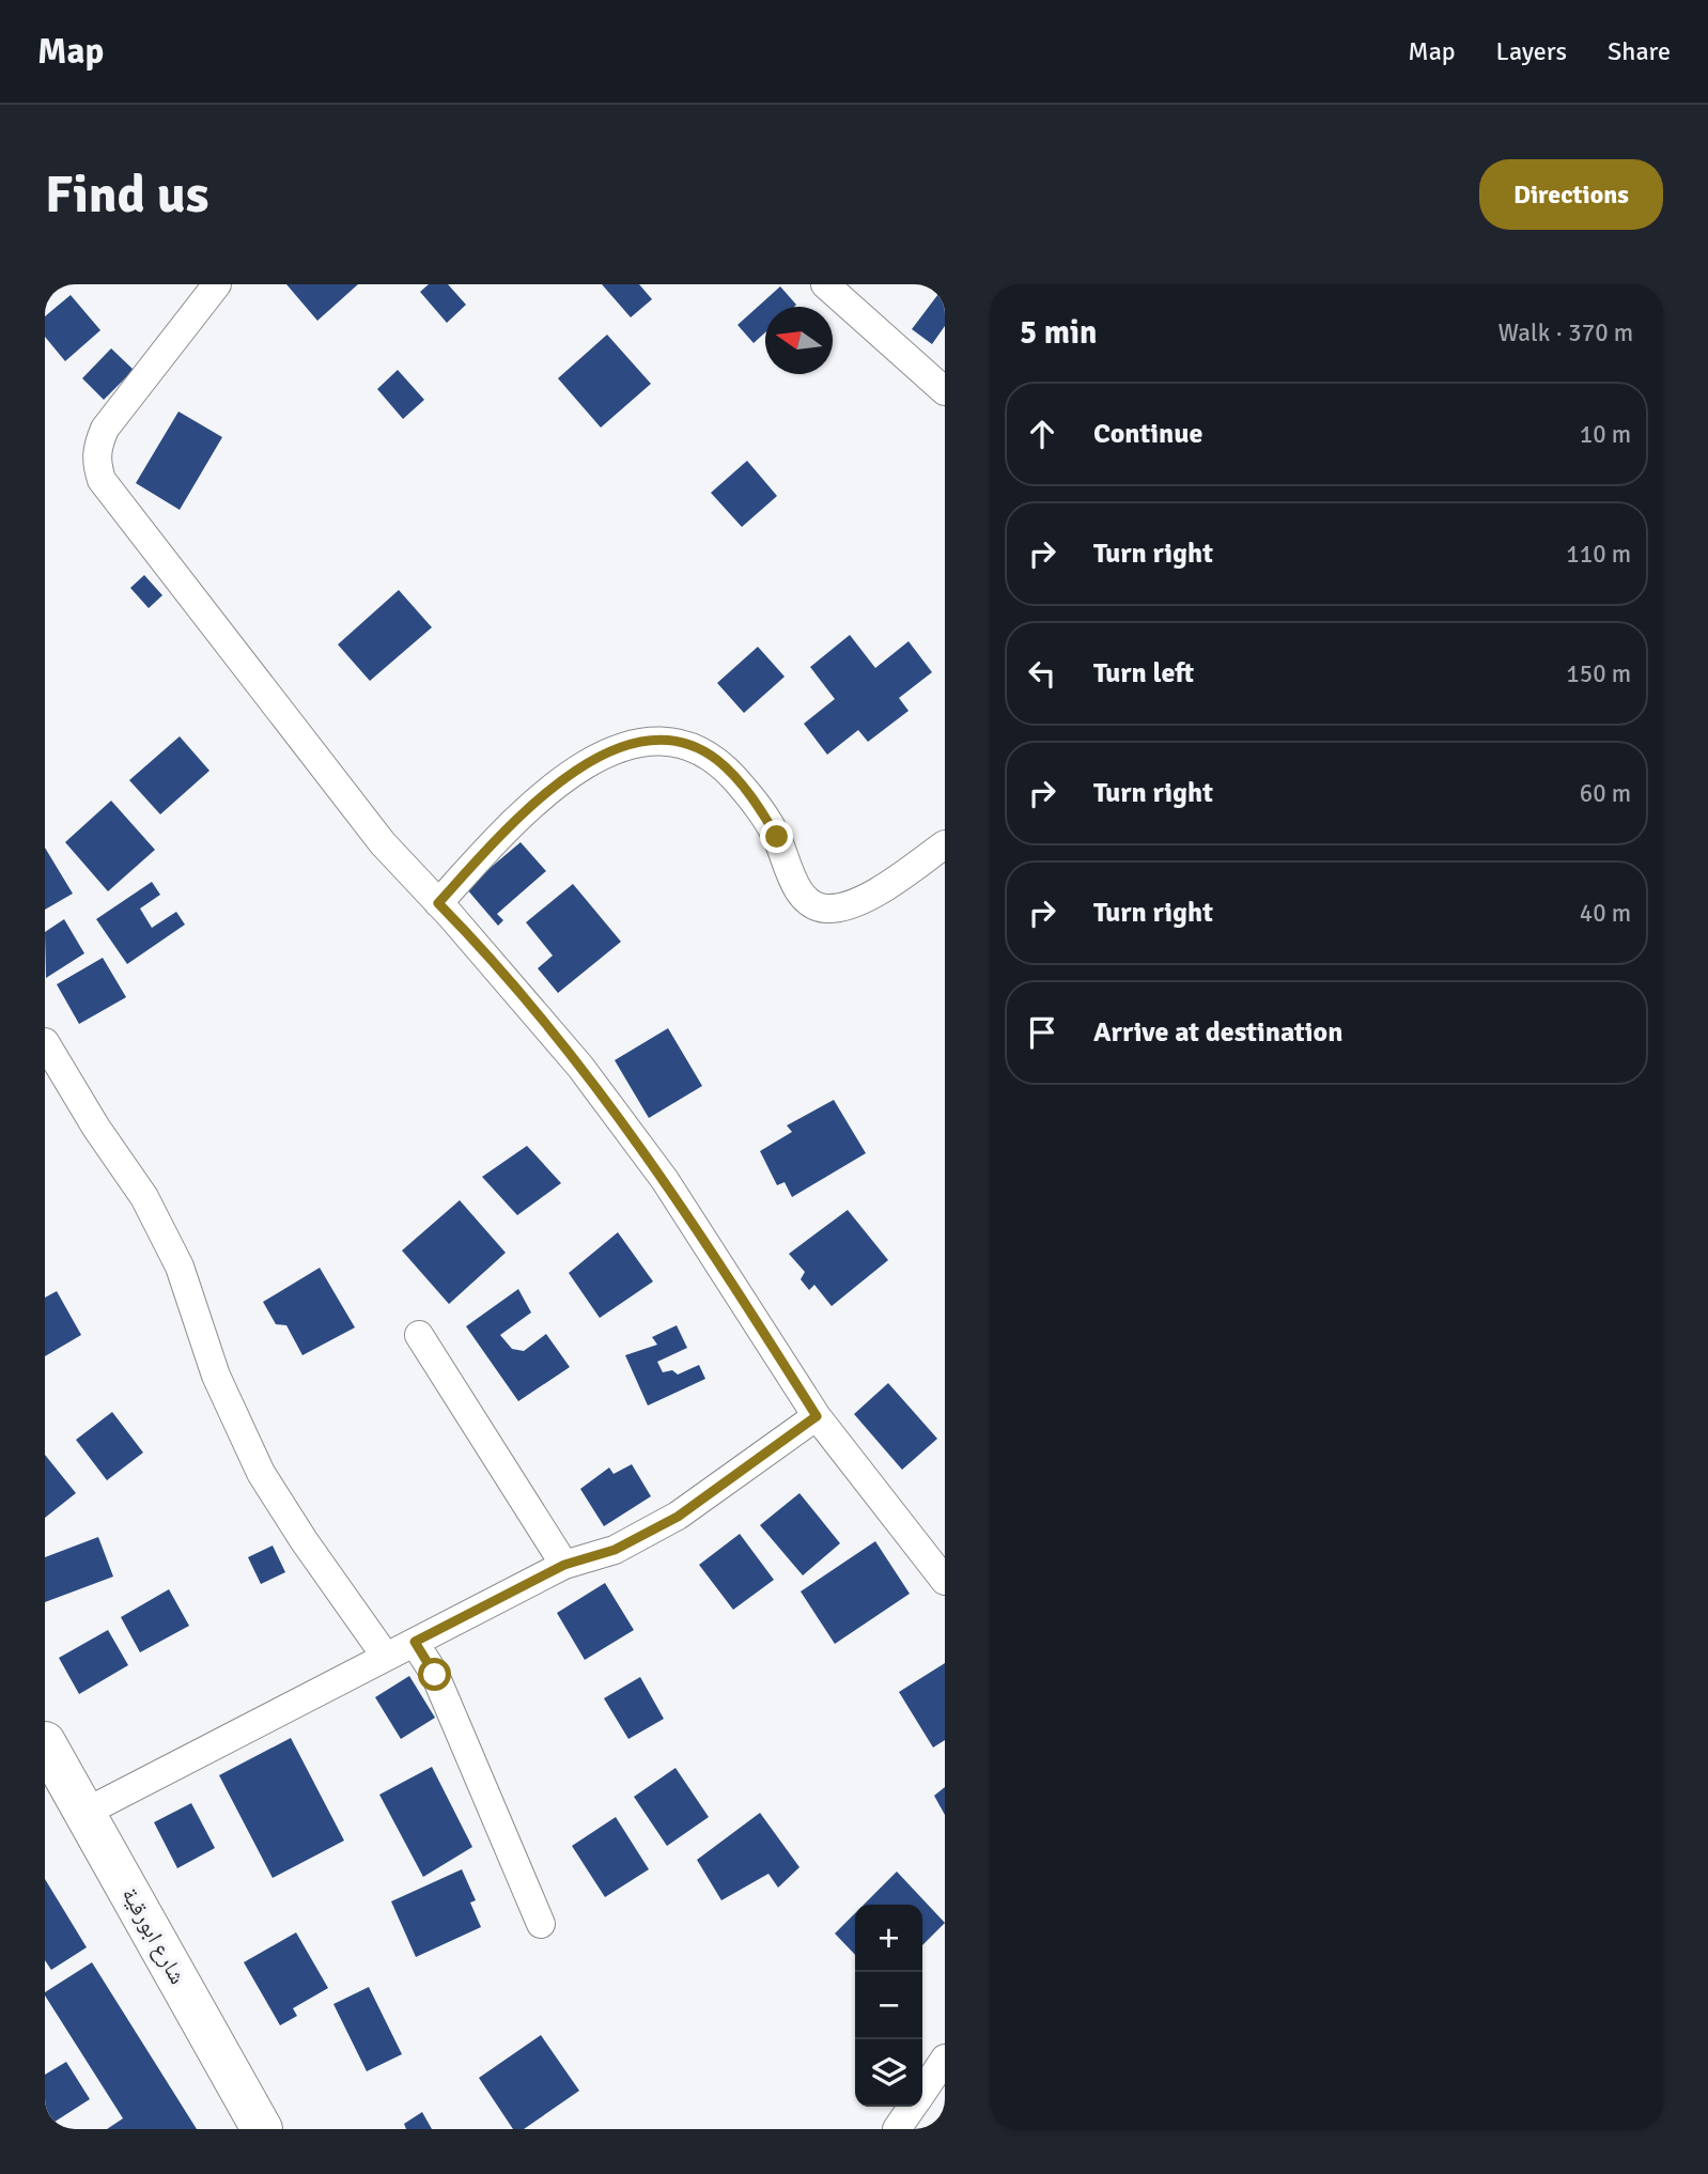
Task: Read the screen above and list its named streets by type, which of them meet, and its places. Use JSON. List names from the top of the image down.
{
  "streets": {
    "main road": ["شارع ابورقية"]
  },
  "north": "left",
  "page": {
    "header": "Map",
    "nav": ["Map", "Layers", "Share"],
    "buttons": "Directions",
    "title": "Find us",
    "heading": ["5 min", "Walk · 370 m"],
    "list": [
      ["Continue", "10 m"],
      ["Turn right", "110 m"],
      ["Turn left", "150 m"],
      ["Turn right", "60 m"],
      ["Turn right", "40 m"],
      "Arrive at destination"
    ],
    "map_buttons": ["+", "−"]
  }
}
